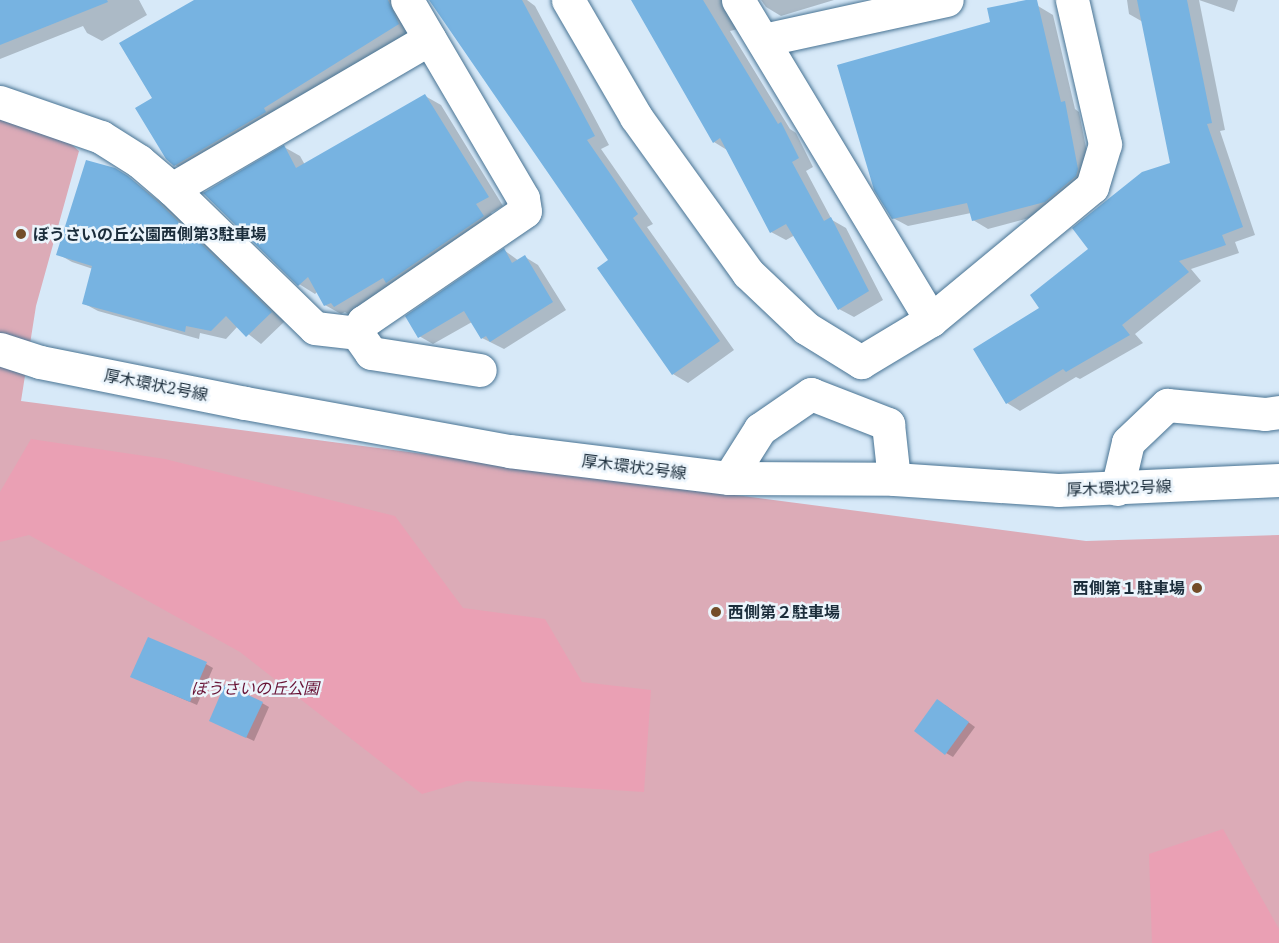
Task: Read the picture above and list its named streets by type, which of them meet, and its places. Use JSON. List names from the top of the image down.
{
  "streets": {
    "street": ["厚木環状2号線"]
  },
  "parks": ["ぼうさいの丘公園"],
  "places": ["ぼうさいの丘公園西側第3駐車場", "西側第１駐車場", "西側第２駐車場"]
}
